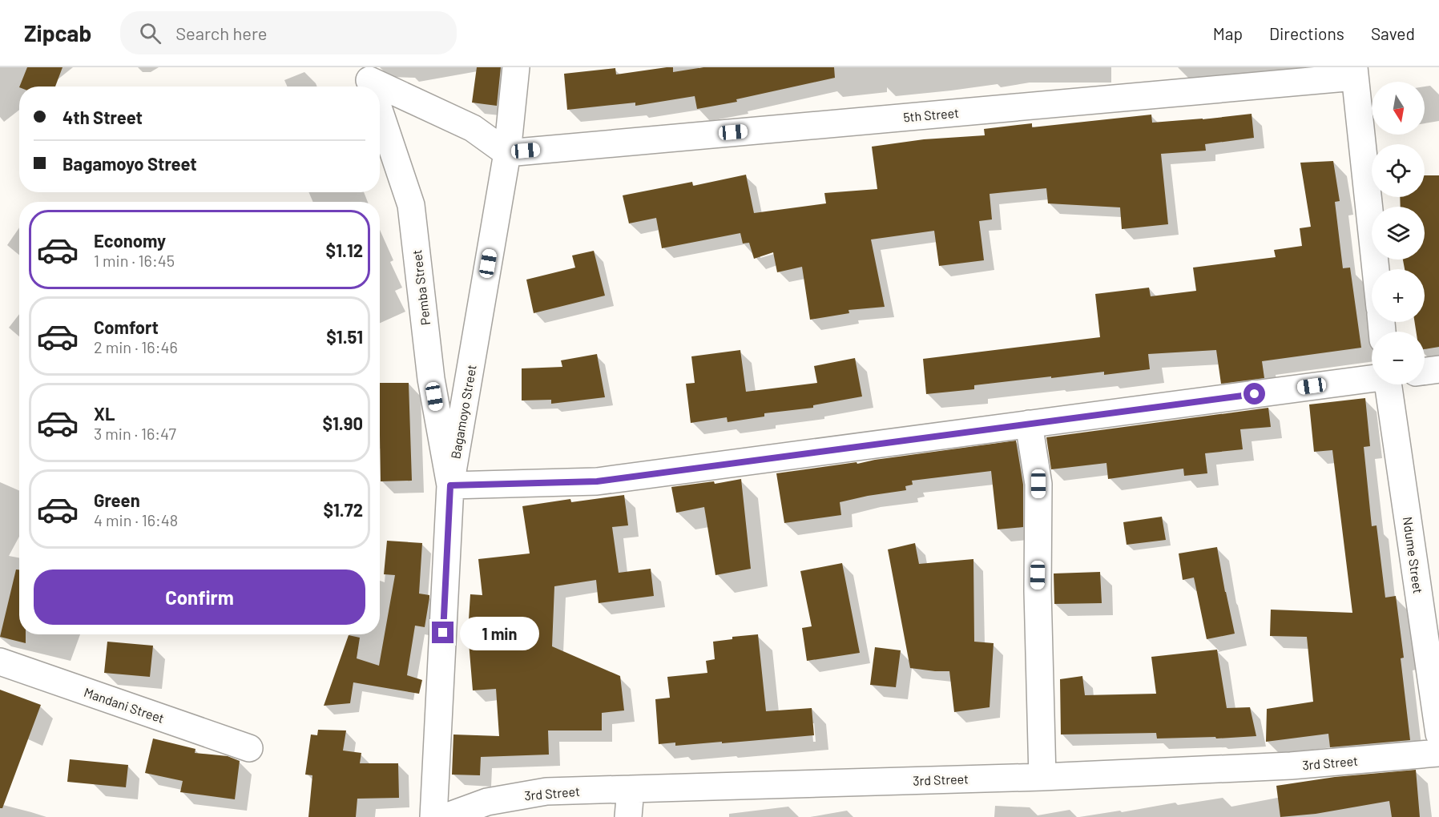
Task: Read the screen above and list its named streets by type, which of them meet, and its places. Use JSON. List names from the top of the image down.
{
  "streets": {
    "street": [
      "5th Street",
      "Pemba Street",
      "Bagamoyo Street",
      "Ndume Street",
      "Mandani Street",
      "3rd Street"
    ]
  },
  "crossings": [
    ["5th Street", "Bagamoyo Street"],
    ["Pemba Street", "Bagamoyo Street"]
  ],
  "north": "bottom",
  "page": {
    "header": "Zipcab",
    "search": "Search here",
    "nav": ["Map", "Directions", "Saved"],
    "map_buttons": ["+", "−"],
    "banner": ["4th Street", "Bagamoyo Street"],
    "list": [
      {
        "name": "Economy",
        "note": "1 min · 16:45",
        "value": "$1.12"
      },
      {
        "name": "Comfort",
        "note": "2 min · 16:46",
        "value": "$1.51"
      },
      {
        "name": "XL",
        "note": "3 min · 16:47",
        "value": "$1.90"
      },
      {
        "name": "Green",
        "note": "4 min · 16:48",
        "value": "$1.72"
      }
    ],
    "buttons": "Confirm",
    "bubble": "1 min"
  }
}
